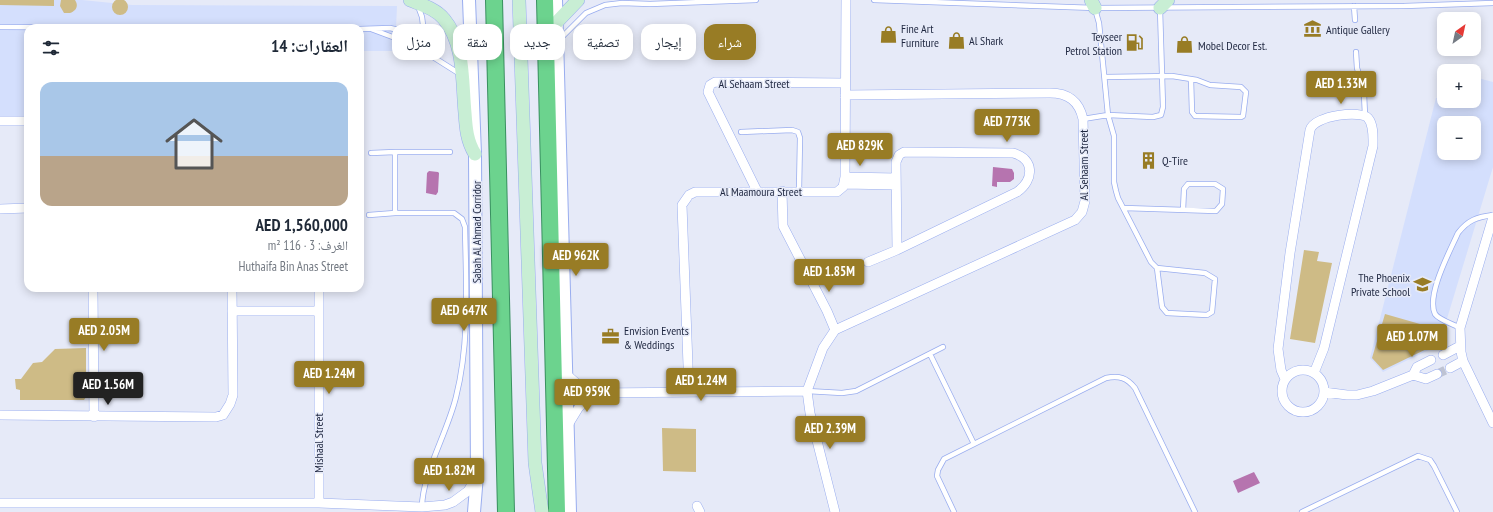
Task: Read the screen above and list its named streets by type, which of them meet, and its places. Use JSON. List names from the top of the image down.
{
  "streets": {
    "highway": ["Sabah Al Ahmad Corridor"],
    "street": ["Al Sehaam Street", "Al Maamoura Street", "Mishaal Street"]
  },
  "crossings": [
    ["Al Sehaam Street", "Al Maamoura Street"]
  ],
  "places": {
    "museum": ["Antique Gallery"],
    "shop": ["Fine Art Furniture", "Al Shark", "Mobel Decor Est."],
    "fuel station": ["Teyseer Petrol Station"],
    "building": ["Q-Tire"],
    "school or university": ["The Phoenix Private School"],
    "office": ["Envision Events & Weddings"]
  },
  "north": "top right",
  "page": {
    "map_buttons": ["+", "−"],
    "chip": [
      "شراء",
      "إيجار",
      "تصفية",
      "جديد",
      "شقة",
      "منزل"
    ],
    "heading": "العقارات: 14",
    "price": [
      "AED 1.33M",
      "AED 773K",
      "AED 829K",
      "AED 962K",
      "AED 1.85M",
      "AED 647K",
      "AED 2.05M",
      "AED 1.07M",
      "AED 1.24M",
      "AED 1.24M",
      "AED 1.56M",
      "AED 959K",
      "AED 2.39M",
      "AED 1.82M"
    ],
    "list": [
      {
        "name": "AED 1,560,000",
        "note": "الغرف: 3 · 116 m² · Huthaifa Bin Anas Street"
      }
    ]
  }
}
